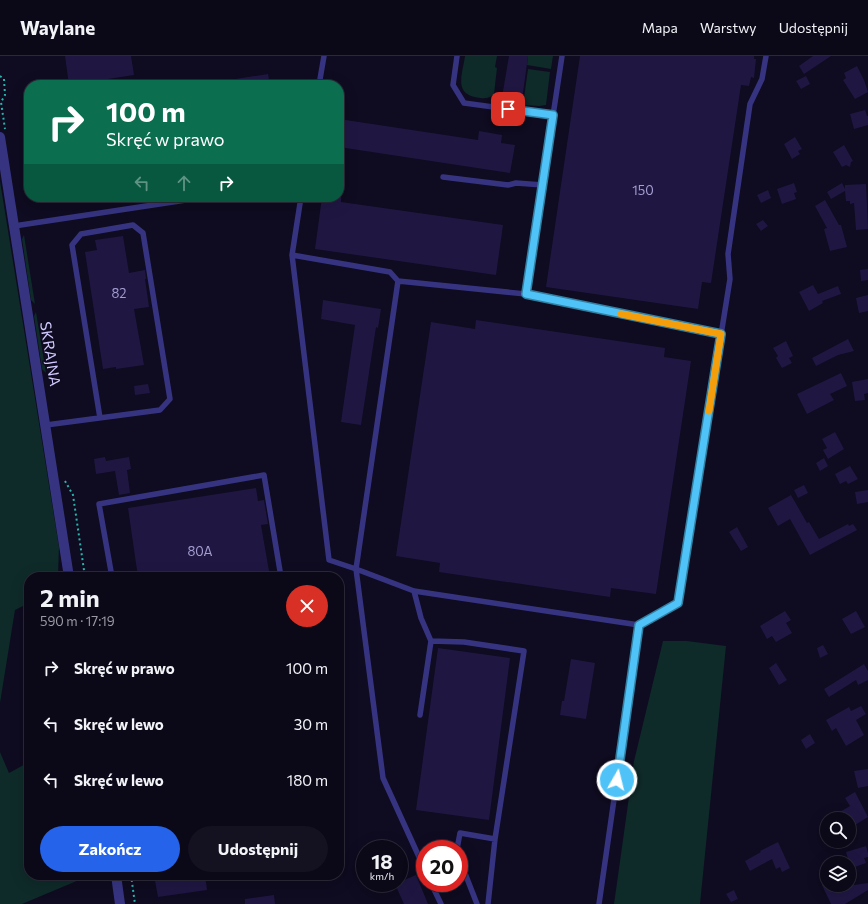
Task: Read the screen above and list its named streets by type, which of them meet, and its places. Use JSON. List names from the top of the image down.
{
  "streets": {
    "street": ["SKRAJNA"]
  },
  "house_numbers": ["150", "82", "80A"],
  "page": {
    "header": "Waylane",
    "nav": ["Mapa", "Warstwy", "Udostępnij"],
    "turn": ["100 m", "Skręć w prawo"],
    "heading": ["2 min", "590 m · 17:19"],
    "list": [
      {
        "name": "Skręć w prawo",
        "value": "100 m"
      },
      {
        "name": "Skręć w lewo",
        "value": "30 m"
      },
      {
        "name": "Skręć w lewo",
        "value": "180 m"
      }
    ],
    "buttons": ["Zakończ", "Udostępnij"],
    "speed": "18 km/h",
    "limit": "20"
  }
}
